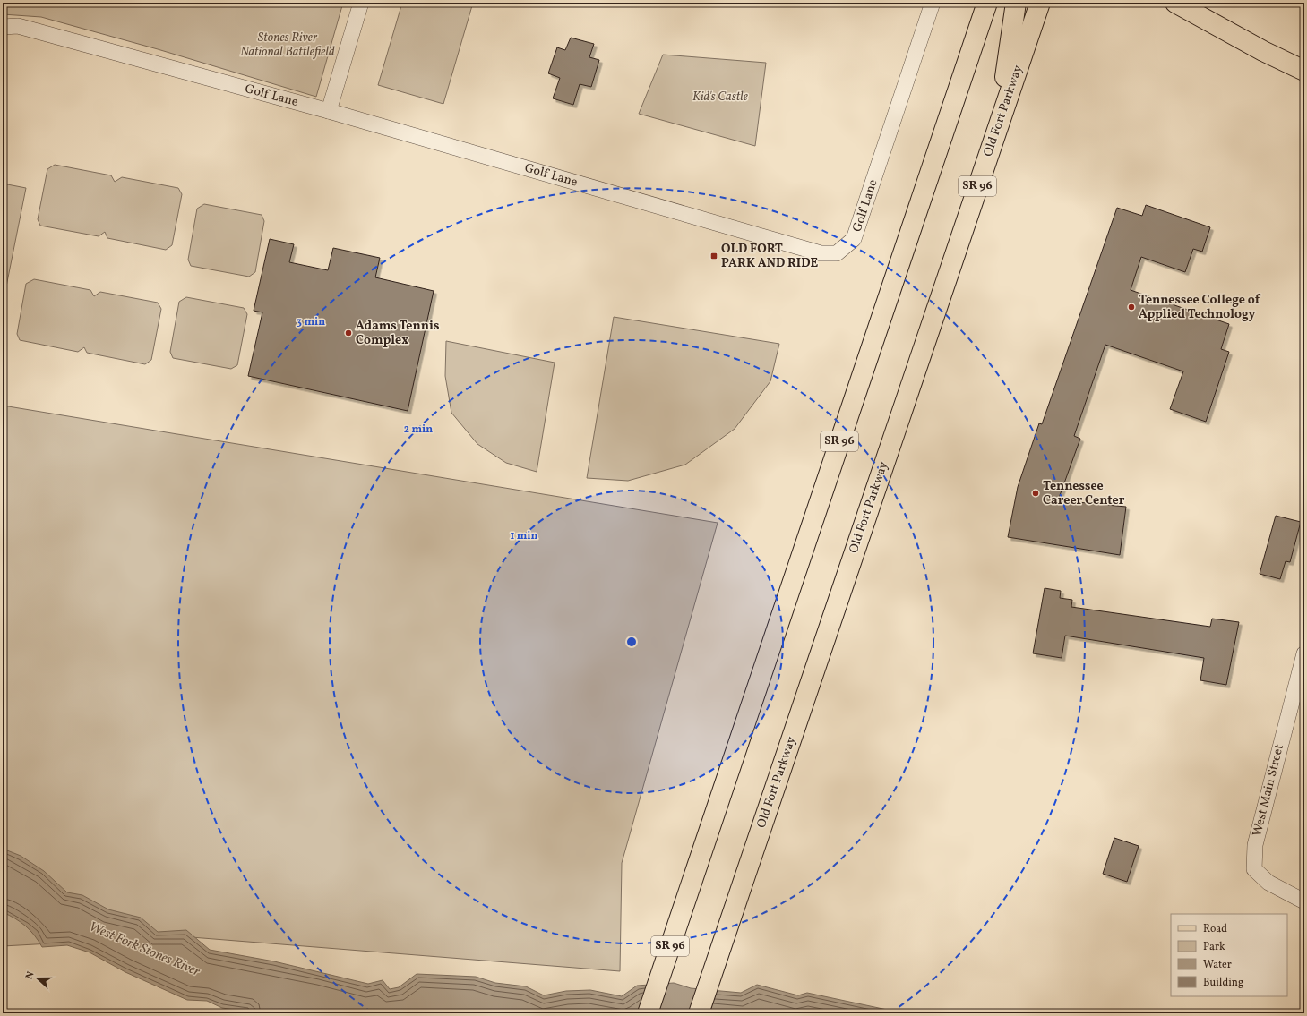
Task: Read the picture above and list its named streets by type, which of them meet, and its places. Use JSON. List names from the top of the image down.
{
  "streets": {
    "main road": ["Old Fort Parkway", "SR 96"],
    "street": ["Golf Lane", "West Main Street"]
  },
  "water": ["West Fork Stones River"],
  "parks": ["Stones River National Battlefield", "Kid's Castle"],
  "places": {
    "transit": ["OLD FORT PARK AND RIDE"],
    "other": ["Tennessee College of Applied Technology", "Adams Tennis Complex", "Tennessee Career Center"]
  },
  "legend": [
    "Road",
    "Park",
    "Water",
    "Building"
  ],
  "north": "left",
  "rings": ["3 min", "2 min", "1 min"]
}
